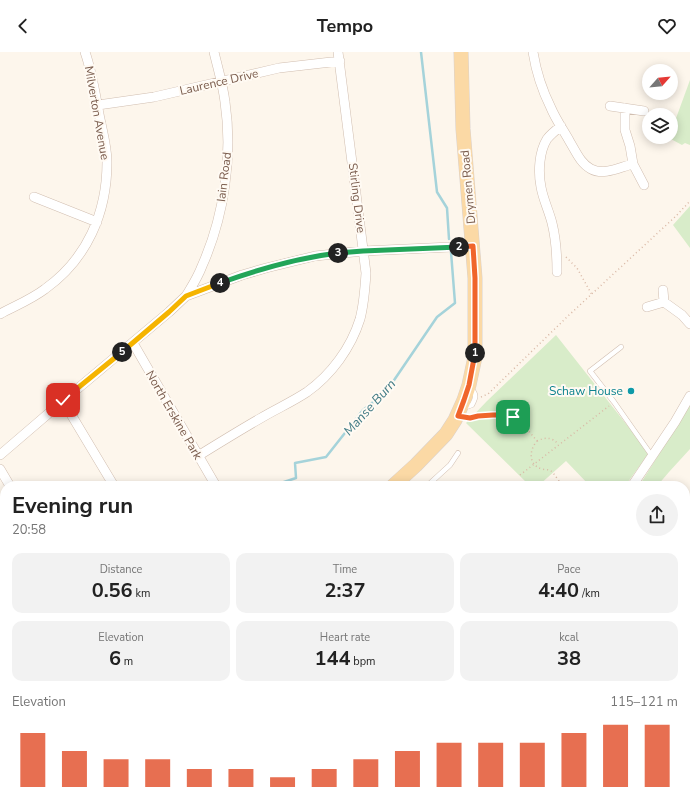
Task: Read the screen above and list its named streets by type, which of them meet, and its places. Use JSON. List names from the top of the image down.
{
  "streets": {
    "main road": ["Drymen Road"],
    "street": [
      "Laurence Drive",
      "Milverton Avenue",
      "Iain Road",
      "Stirling Drive",
      "North Erskine Park"
    ]
  },
  "crossings": [
    ["Laurence Drive", "Milverton Avenue"],
    ["Laurence Drive", "Iain Road"],
    ["Laurence Drive", "Stirling Drive"],
    ["Stirling Drive", "North Erskine Park"]
  ],
  "water": ["Manse Burn"],
  "places": ["Schaw House"],
  "north": "top right",
  "page": {
    "header": "Tempo",
    "pins": [
      "2",
      "3",
      "4",
      "5",
      "1"
    ],
    "heading": ["Evening run", "20:58"],
    "stats": [
      ["Distance", "0.56 km"],
      ["Time", "2:37"],
      ["Pace", "4:40 /km"],
      ["Elevation", "6 m"],
      ["Heart rate", "144 bpm"],
      ["kcal", "38"]
    ],
    "chart": ["Elevation", "115–121 m"]
  }
}
